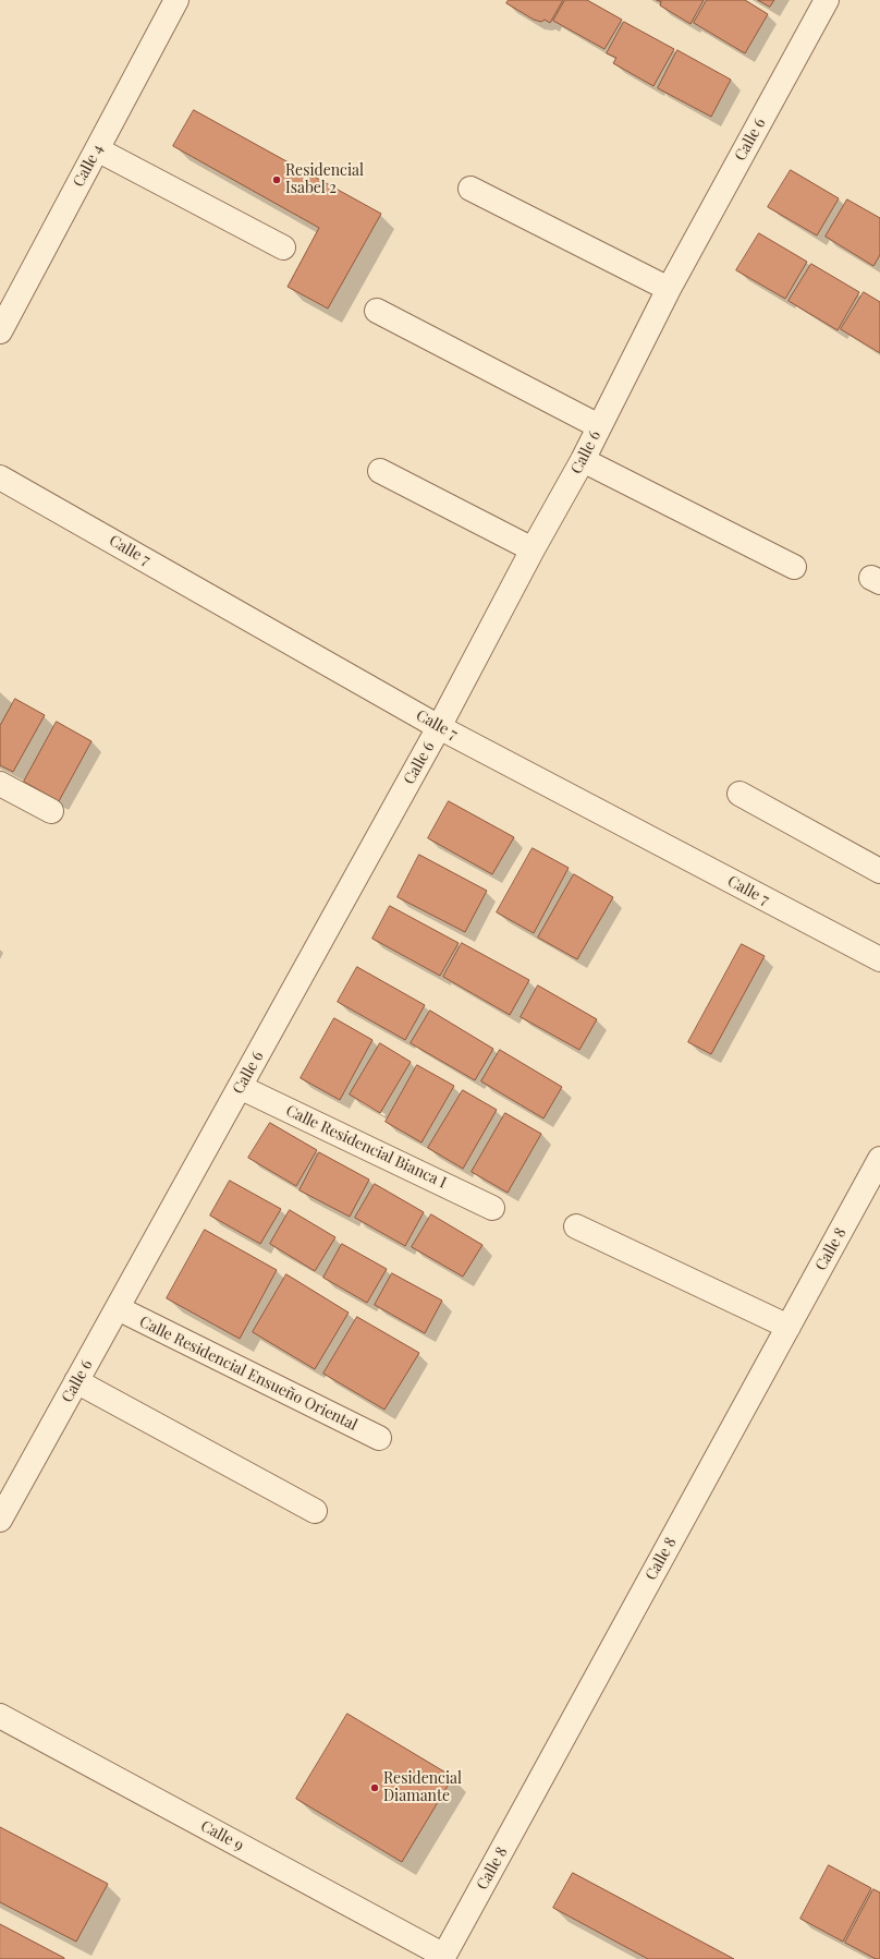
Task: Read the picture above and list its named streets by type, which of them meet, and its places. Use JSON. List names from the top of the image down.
{
  "streets": {
    "street": [
      "Calle 6",
      "Calle 4",
      "Calle 7",
      "Calle Residencial Bianca I",
      "Calle 8",
      "Calle Residencial Ensueño Oriental",
      "Calle 9"
    ]
  },
  "crossings": [
    ["Calle 6", "Calle 7"],
    ["Calle 6", "Calle Residencial Bianca I"],
    ["Calle 6", "Calle Residencial Ensueño Oriental"],
    ["Calle 8", "Calle 9"]
  ],
  "places": ["Residencial Isabel 2", "Residencial Diamante"]
}
